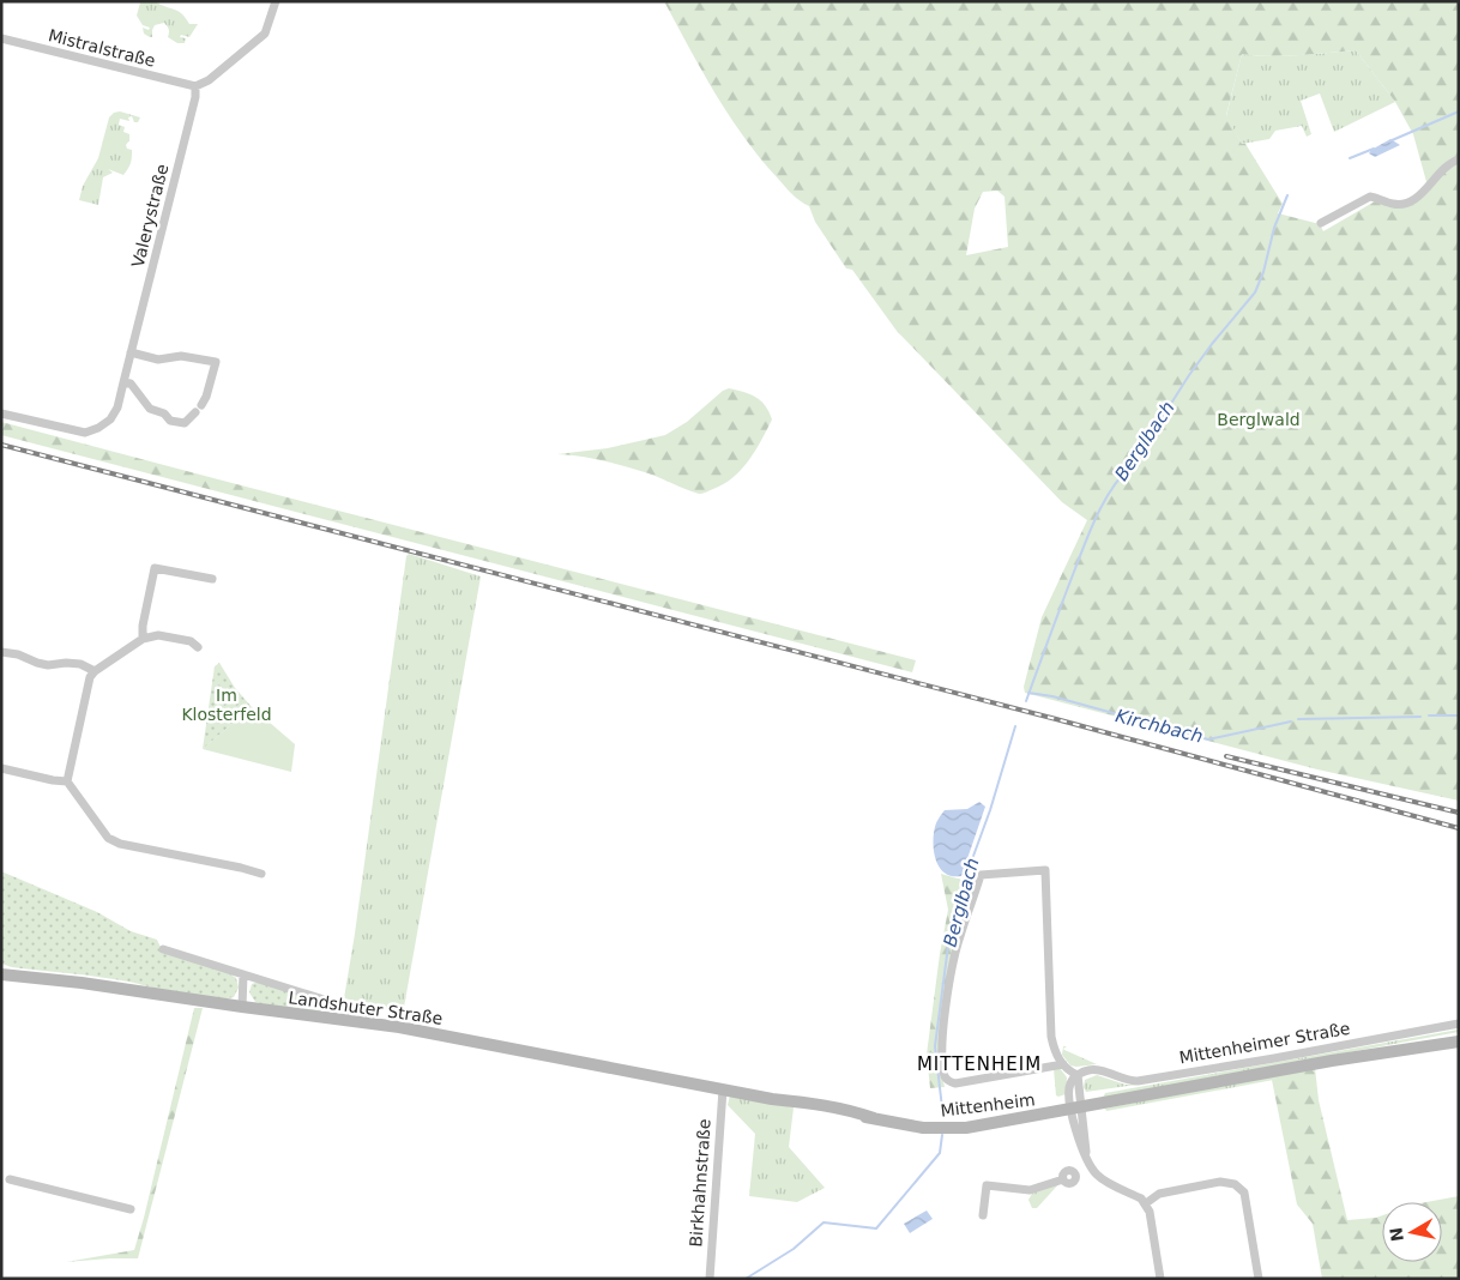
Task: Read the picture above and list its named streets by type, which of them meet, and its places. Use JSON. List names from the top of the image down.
{
  "streets": {
    "main road": ["Landshuter Straße", "Mittenheimer Straße", "Mittenheim"],
    "street": ["Mistralstraße", "Valerystraße", "Birkhahnstraße"]
  },
  "crossings": [
    ["Mistralstraße", "Valerystraße"],
    ["Landshuter Straße", "Mittenheim"],
    ["Landshuter Straße", "Birkhahnstraße"],
    ["Mittenheimer Straße", "Mittenheim"],
    ["Mittenheim", "Birkhahnstraße"]
  ],
  "districts": ["MITTENHEIM"],
  "water": ["Berglbach", "Kirchbach"],
  "parks": ["Berglwald", "Im Klosterfeld"],
  "north": "left"
}
